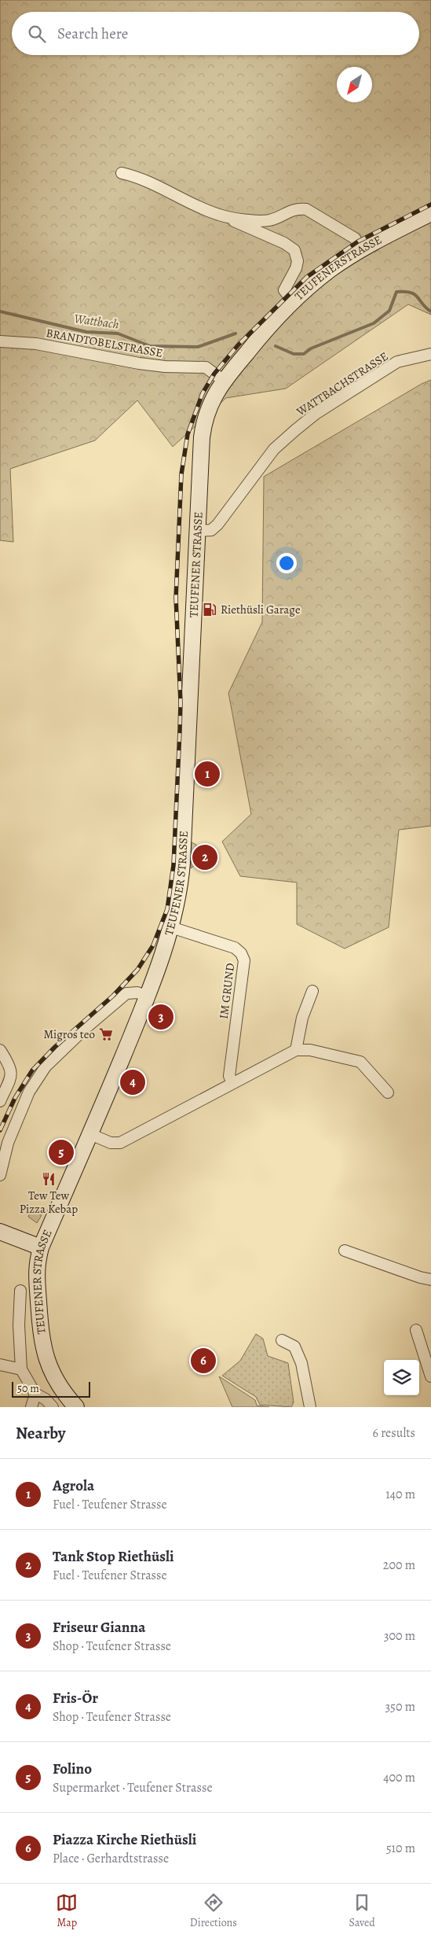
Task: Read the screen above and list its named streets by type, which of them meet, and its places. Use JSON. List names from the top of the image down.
{
  "streets": {
    "main road": ["TEUFENERSTRASSE", "TEUFENER STRASSE"],
    "street": ["BRANDTOBELSTRASSE", "WATTBACHSTRASSE", "IM GRUND"]
  },
  "crossings": [
    ["TEUFENERSTRASSE", "TEUFENER STRASSE"],
    ["BRANDTOBELSTRASSE", "TEUFENER STRASSE"],
    ["WATTBACHSTRASSE", "TEUFENER STRASSE"],
    ["TEUFENER STRASSE", "IM GRUND"]
  ],
  "water": ["Wattbach"],
  "places": {
    "fuel station": ["Riethüsli Garage"],
    "supermarket": ["Migros teo"],
    "restaurant": ["Tew Tew Pizza Kebap"]
  },
  "scale_bar": "50 m",
  "north": "bottom left",
  "page": {
    "search": "Search here",
    "pins": [
      "1",
      "2",
      "3",
      "4",
      "5",
      "6"
    ],
    "scale": "50 m",
    "heading": ["Nearby", "6 results"],
    "list": [
      {
        "mark": "1",
        "name": "Agrola",
        "note": "Fuel · Teufener Strasse",
        "value": "140 m"
      },
      {
        "mark": "2",
        "name": "Tank Stop Riethüsli",
        "note": "Fuel · Teufener Strasse",
        "value": "200 m"
      },
      {
        "mark": "3",
        "name": "Friseur Gianna",
        "note": "Shop · Teufener Strasse",
        "value": "300 m"
      },
      {
        "mark": "4",
        "name": "Fris-Ör",
        "note": "Shop · Teufener Strasse",
        "value": "350 m"
      },
      {
        "mark": "5",
        "name": "Folino",
        "note": "Supermarket · Teufener Strasse",
        "value": "400 m"
      },
      {
        "mark": "6",
        "name": "Piazza Kirche Riethüsli",
        "note": "Place · Gerhardtstrasse",
        "value": "510 m"
      }
    ],
    "nav": ["Map", "Directions", "Saved"]
  }
}
